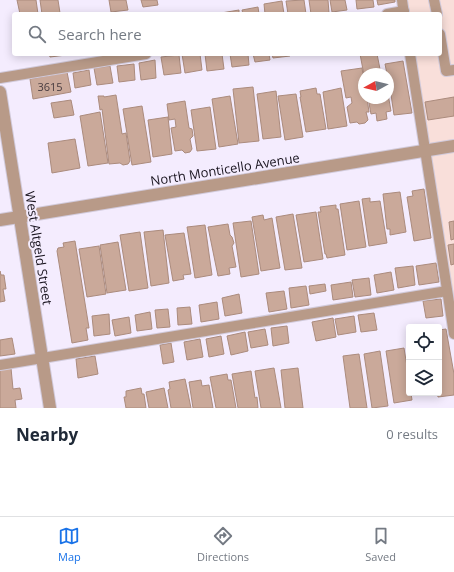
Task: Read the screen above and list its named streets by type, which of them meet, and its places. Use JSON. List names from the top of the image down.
{
  "streets": {
    "street": ["North Monticello Avenue", "West Altgeld Street"]
  },
  "crossings": [
    ["North Monticello Avenue", "West Altgeld Street"]
  ],
  "house_numbers": ["3615"],
  "north": "left",
  "page": {
    "search": "Search here",
    "heading": ["Nearby", "0 results"],
    "nav": ["Map", "Directions", "Saved"]
  }
}
